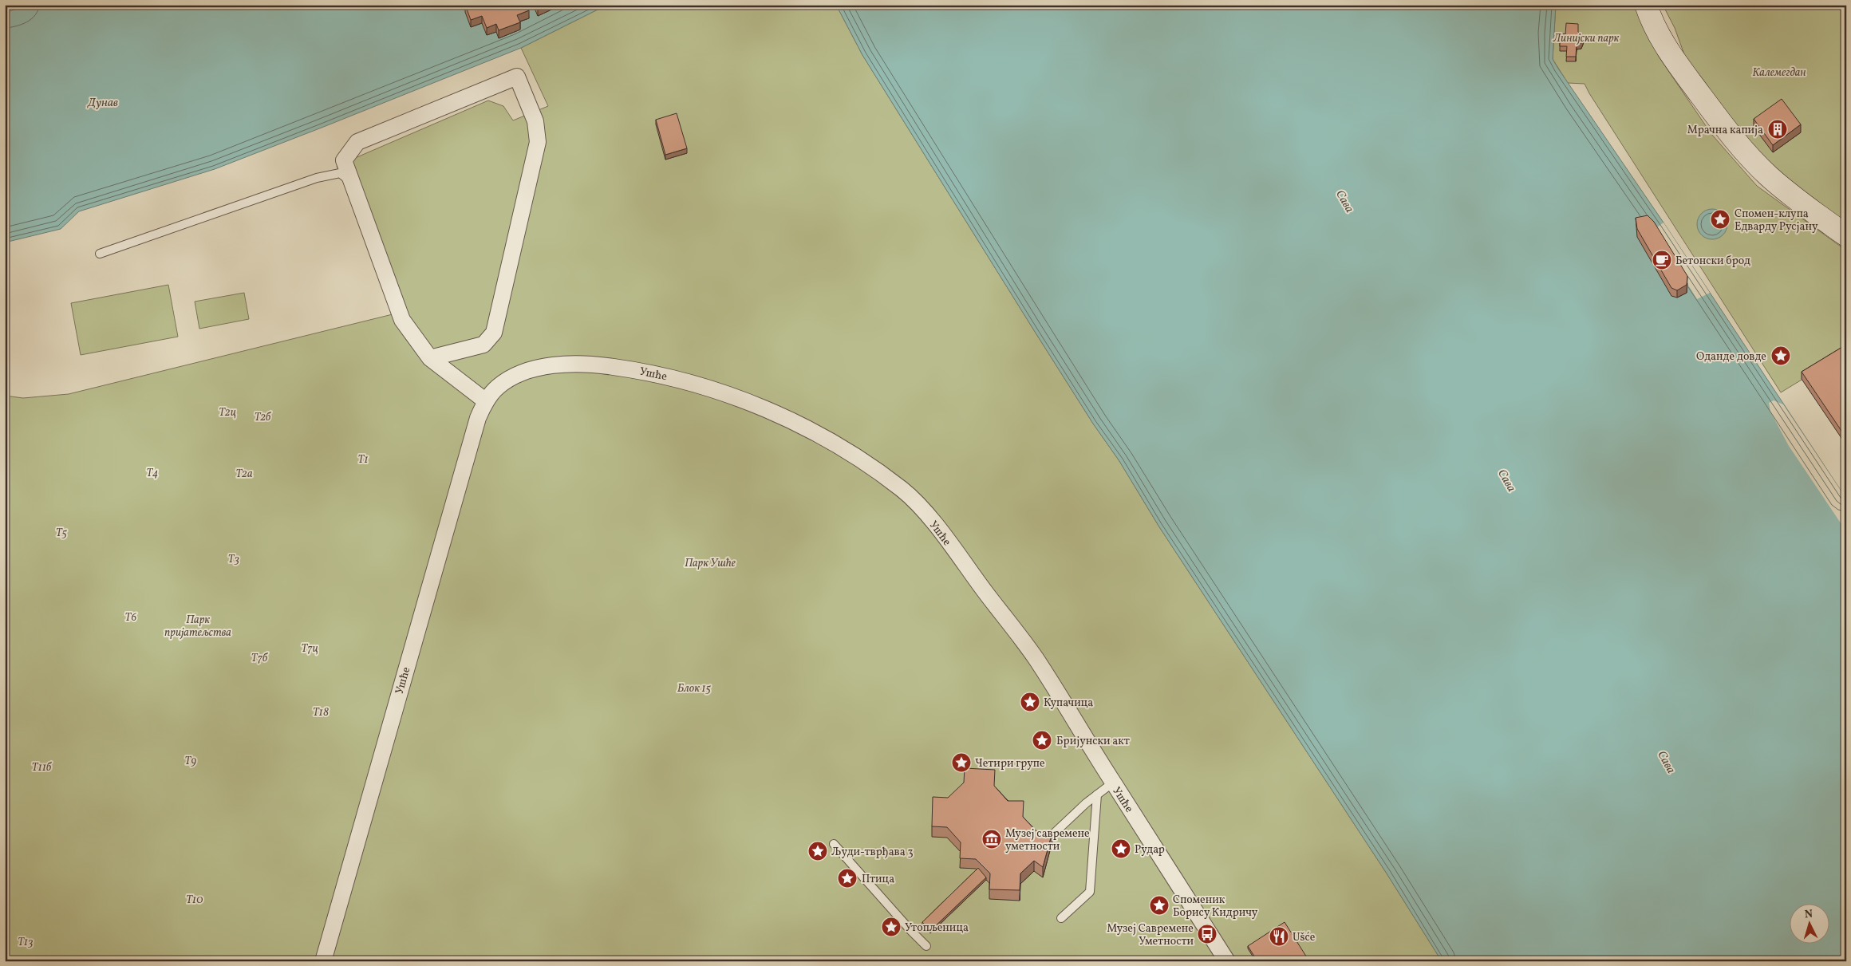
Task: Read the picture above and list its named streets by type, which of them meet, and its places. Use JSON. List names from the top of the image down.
{
  "streets": {
    "street": ["Ушће"]
  },
  "water": ["Дунав", "Сава"],
  "parks": [
    "Линијски парк",
    "Калемегдан",
    "Т2ц",
    "Т2б",
    "Т1",
    "Т4",
    "Т2а",
    "Т5",
    "Т3",
    "Парк Ушће",
    "Т6",
    "Парк пријатељства",
    "Т7ц",
    "Т7б",
    "Блок 15",
    "Т18",
    "Т9",
    "Т11б",
    "Т10",
    "Т13"
  ],
  "places": {
    "building": ["Мрачна капија"],
    "place": [
      "Спомен-клупа Едварду Русјану",
      "Оданде довде",
      "Купачица",
      "Бријунски акт",
      "Четири групе",
      "Рудар",
      "Људи-тврђава 3",
      "Птица",
      "Споменик Борису Кидричу",
      "Утопљеница"
    ],
    "cafe": ["Бетонски брод"],
    "museum": ["Музеј савремене уметности"],
    "bus stop": ["Музеј Савремене Уметности"],
    "restaurant": ["Ušće"]
  },
  "north": "top"
}
